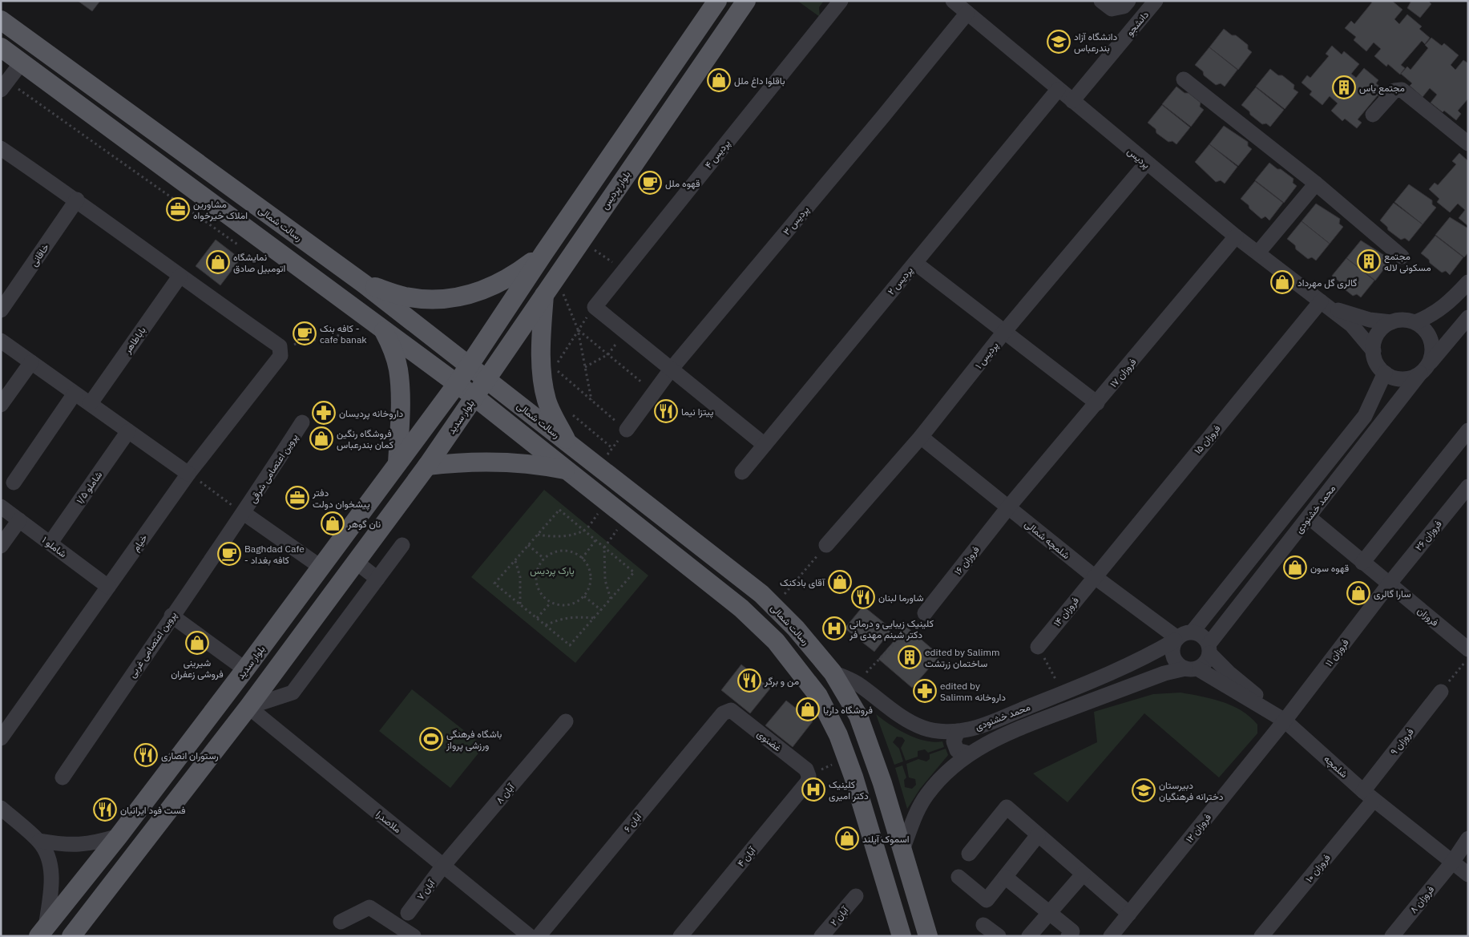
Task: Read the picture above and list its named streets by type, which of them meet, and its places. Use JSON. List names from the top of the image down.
{
  "streets": {
    "main road": ["بلوار پردیس", "رسالت شمالی", "بلوار سدید"],
    "street": [
      "دانشجو",
      "پردیس ۴",
      "پردیس",
      "پردیس ۳",
      "خاقانی",
      "پردیس ۲",
      "باباطاهر",
      "پردیس ۱",
      "فروزان ۱۷",
      "فروزان ۱۵",
      "پروین اعتصامی شرقی",
      "شاملو ۱/۵",
      "محمد خشنودی",
      "فروزان ۲۶",
      "شلمچه شمالی",
      "خیام",
      "شاملو ۱",
      "فروزان ۱۶",
      "فروزان ۱۴",
      "فروزان",
      "پروین اعتصامی غربی",
      "فروزان ۱۱",
      "غضنوی",
      "فروزان ۹",
      "شلمچه",
      "آبان ۸",
      "ملاصدرا",
      "آبان ۶",
      "فروزان ۱۲",
      "آبان ۴",
      "فروزان ۱۰",
      "آبان ۷",
      "فروزان ۸",
      "آبان ۲"
    ]
  },
  "crossings": [
    ["دانشجو", "پردیس"],
    ["پردیس", "پردیس ۳"],
    ["پردیس", "پردیس ۲"],
    ["پردیس", "پردیس ۱"],
    ["پردیس", "فروزان ۱۷"],
    ["پردیس", "فروزان ۱۵"],
    ["پردیس", "محمد خشنودی"],
    ["بلوار پردیس", "رسالت شمالی"],
    ["بلوار پردیس", "بلوار سدید"],
    ["رسالت شمالی", "بلوار سدید"],
    ["رسالت شمالی", "محمد خشنودی"],
    ["پردیس ۱", "شلمچه شمالی"],
    ["فروزان ۱۷", "شلمچه شمالی"],
    ["فروزان ۱۷", "فروزان ۱۶"],
    ["بلوار سدید", "ملاصدرا"],
    ["فروزان ۱۵", "شلمچه شمالی"],
    ["فروزان ۱۵", "فروزان ۱۴"],
    ["پروین اعتصامی شرقی", "پروین اعتصامی غربی"],
    ["شاملو ۱/۵", "شاملو ۱"],
    ["محمد خشنودی", "شلمچه شمالی"],
    ["محمد خشنودی", "فروزان"],
    ["محمد خشنودی", "شلمچه"],
    ["فروزان ۲۶", "فروزان"],
    ["فروزان ۲۶", "فروزان ۱۱"],
    ["شلمچه شمالی", "فروزان ۱۶"],
    ["شلمچه شمالی", "فروزان ۱۴"],
    ["شلمچه شمالی", "شلمچه"],
    ["خیام", "شاملو ۱"],
    ["فروزان", "فروزان ۱۱"],
    ["فروزان ۱۱", "شلمچه"],
    ["فروزان ۱۱", "فروزان ۱۲"],
    ["غضنوی", "آبان ۶"],
    ["غضنوی", "آبان ۴"],
    ["فروزان ۹", "شلمچه"],
    ["فروزان ۹", "فروزان ۱۰"],
    ["شلمچه", "فروزان ۱۲"],
    ["شلمچه", "فروزان ۱۰"],
    ["شلمچه", "فروزان ۸"],
    ["آبان ۸", "ملاصدرا"],
    ["آبان ۸", "آبان ۷"],
    ["ملاصدرا", "آبان ۷"]
  ],
  "parks": ["پارک پردیس"],
  "places": {
    "school or university": ["دانشگاه آزاد بندرعباس", "دبیرستان دخترانه فرهنگیان"],
    "shop": [
      "باقلوا داغ ملل",
      "نمایشگاه اتومبیل صادق",
      "گالری گل مهرداد",
      "فروشگاه رنگین کمان بندرعباس",
      "نان گوهر",
      "قهوه سون",
      "آقای بادکنک",
      "سارا گالری",
      "شیرینی فروشی زعفران",
      "فروشگاه داریا",
      "اسموک آیلند"
    ],
    "building": ["مجتمع یاس", "مجتمع مسکونی لاله", "edited by Salimm ساختمان زرتشت"],
    "cafe": ["قهوه ملل", "کافه بنک - cafe banak", "Baghdad Cafe - کافه بغداد"],
    "office": ["مشاورین املاک خیرخواه", "دفتر پیشخوان دولت"],
    "restaurant": [
      "پیتزا نیما",
      "شاورما لبنان",
      "من و برگر",
      "رستوران انصاری",
      "فست فود ایرانیان"
    ],
    "pharmacy": ["داروخانه پردیسان", "edited by Salimm داروخانه"],
    "hospital": ["کلینیک زیبایی و درمانی دکتر شبنم مهدی فر", "کلینیک دکتر امیری"],
    "sports": ["باشگاه فرهنگی ورزشی پرواز"]
  }
}
